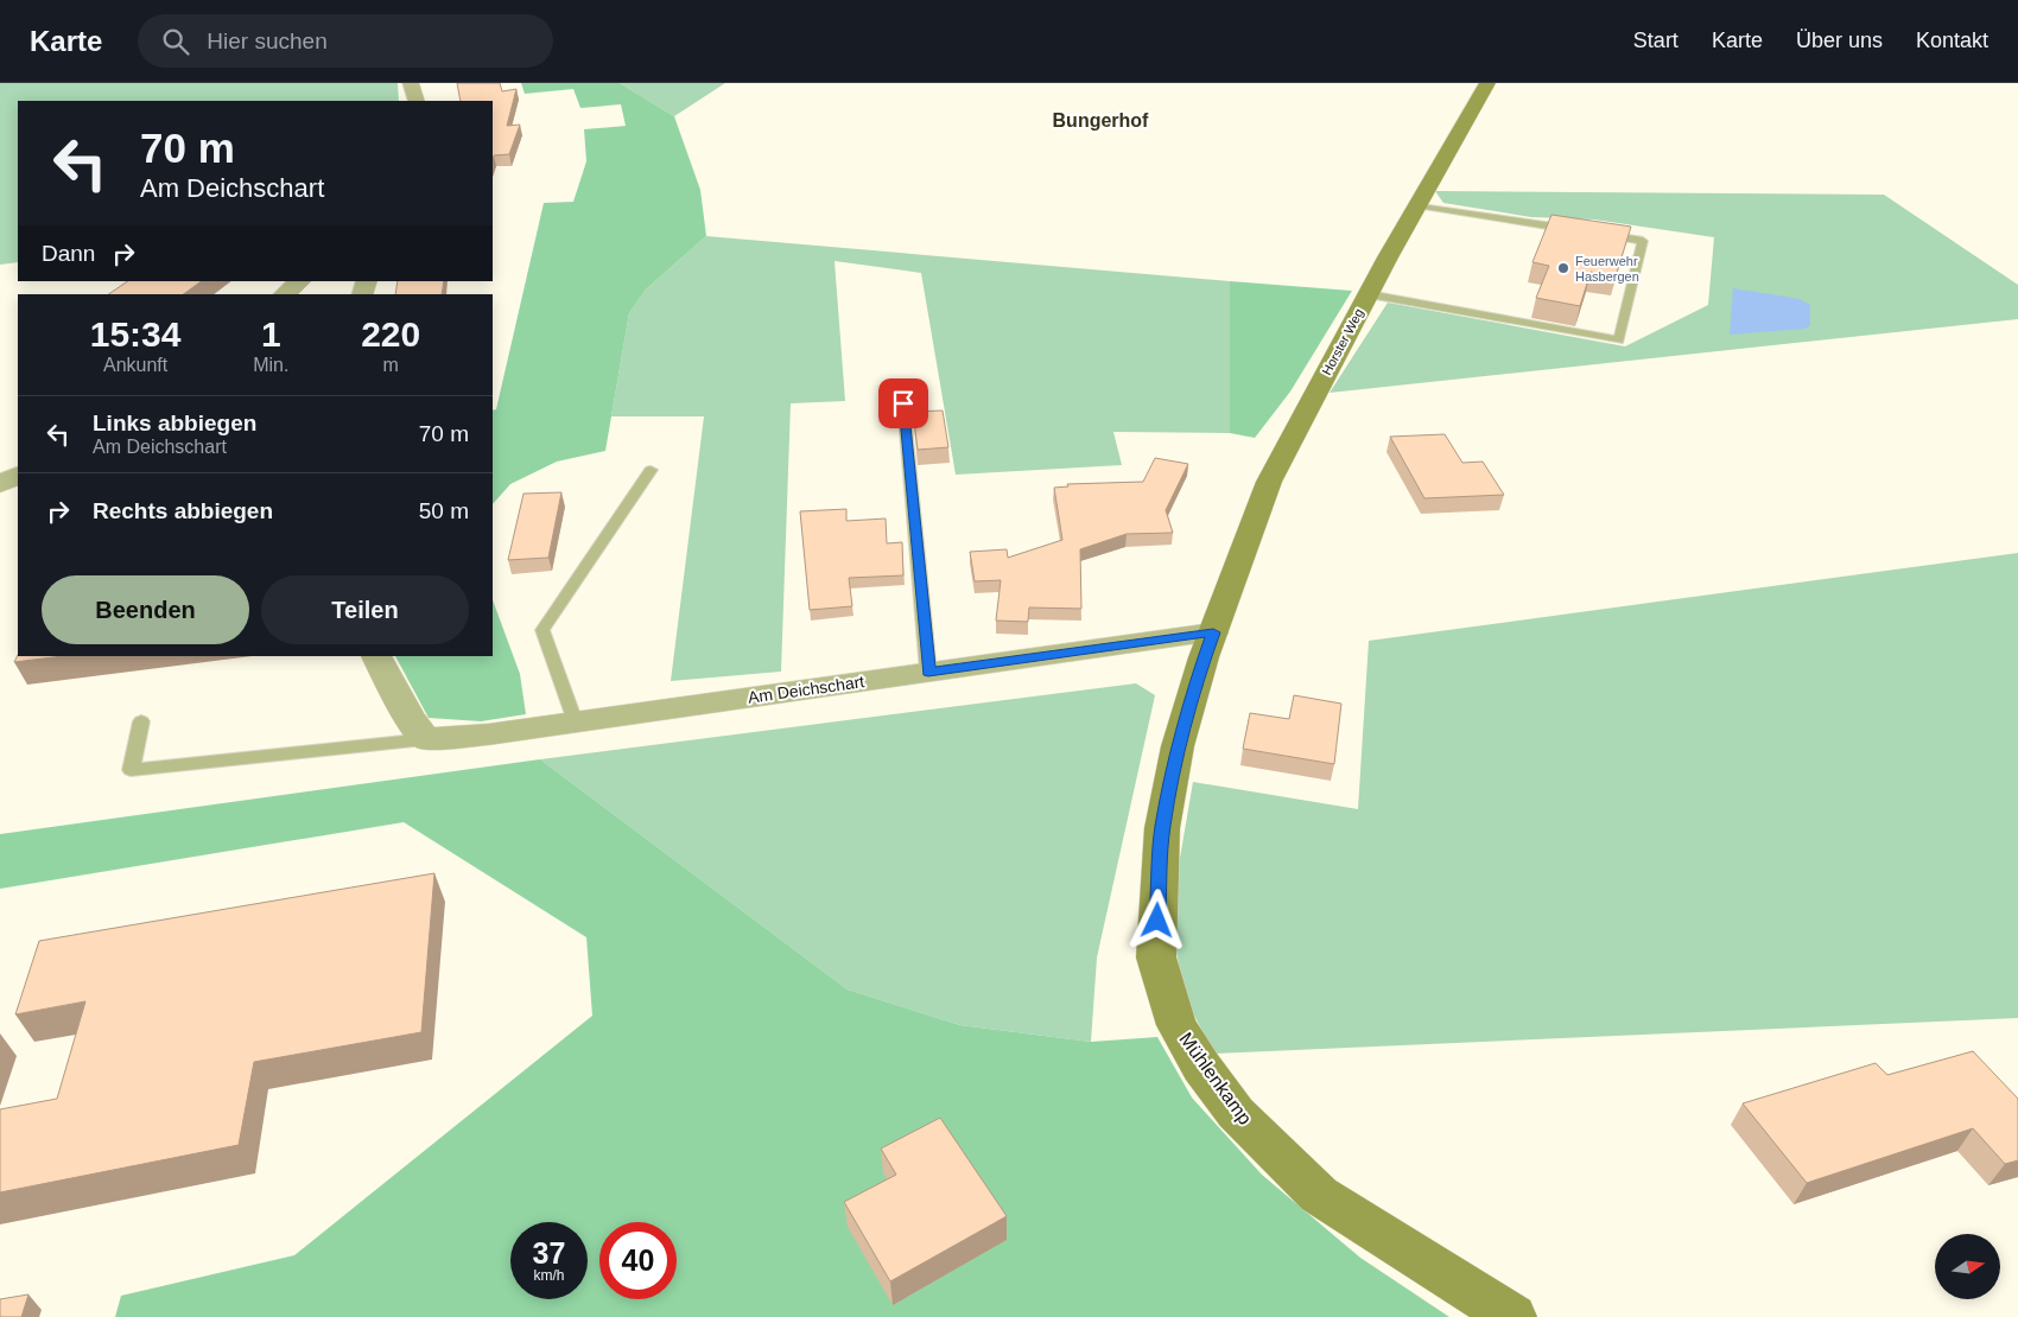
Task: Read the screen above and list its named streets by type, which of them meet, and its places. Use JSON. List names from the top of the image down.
{
  "streets": {
    "street": ["Horster Weg", "Am Deichschart", "Mühlenkamp"]
  },
  "crossings": [
    ["Horster Weg", "Am Deichschart"],
    ["Horster Weg", "Mühlenkamp"],
    ["Am Deichschart", "Mühlenkamp"]
  ],
  "districts": ["Bungerhof"],
  "places": ["Feuerwehr Hasbergen"],
  "north": "right",
  "page": {
    "header": "Karte",
    "search": "Hier suchen",
    "nav": [
      "Start",
      "Karte",
      "Über uns",
      "Kontakt"
    ],
    "turn": ["70 m", "Am Deichschart"],
    "then": "Dann",
    "eta": [
      "15:34",
      "Ankunft",
      "1",
      "Min.",
      "220",
      "m"
    ],
    "list": [
      {
        "name": "Links abbiegen",
        "note": "Am Deichschart",
        "value": "70 m"
      },
      {
        "name": "Rechts abbiegen",
        "value": "50 m"
      }
    ],
    "buttons": ["Beenden", "Teilen"],
    "speed": "37 km/h",
    "limit": "40"
  }
}
